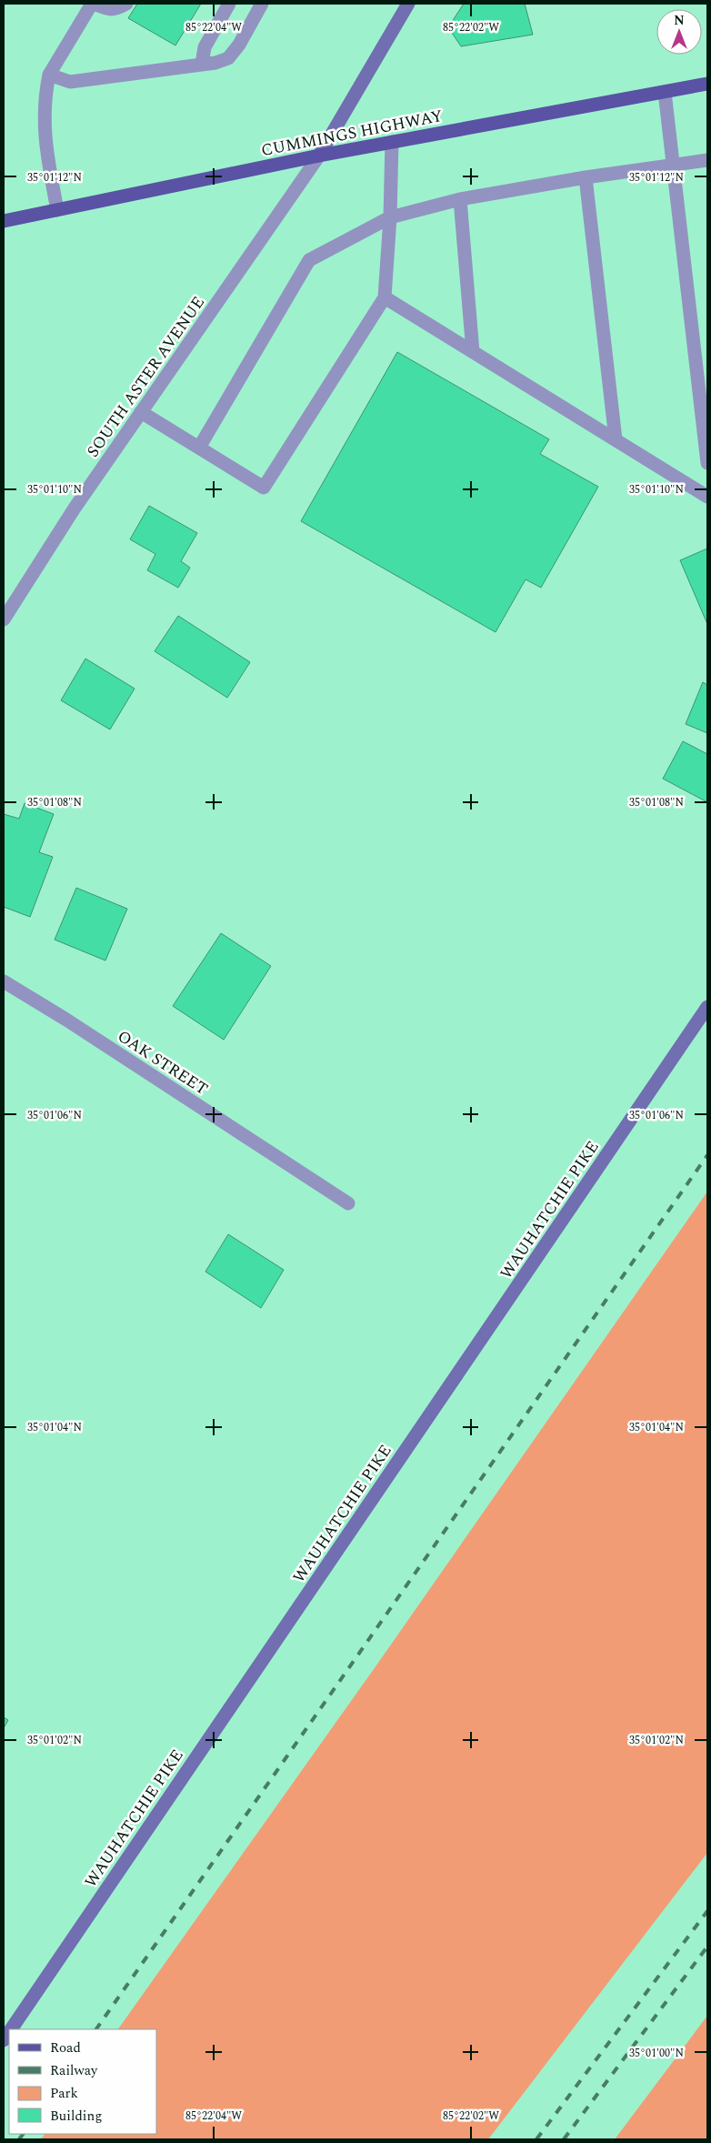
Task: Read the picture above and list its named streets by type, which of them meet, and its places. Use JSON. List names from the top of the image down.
{
  "streets": {
    "main road": ["CUMMINGS HIGHWAY"],
    "street": ["SOUTH ASTER AVENUE", "OAK STREET", "WAUHATCHIE PIKE"]
  },
  "crossings": [
    ["CUMMINGS HIGHWAY", "SOUTH ASTER AVENUE"]
  ],
  "legend": [
    "Road",
    "Railway",
    "Park",
    "Building"
  ],
  "north": "top",
  "coordinates": [
    "85°22'04\"W",
    "85°22'02\"W",
    "35°01'12\"N",
    "35°01'10\"N",
    "35°01'08\"N",
    "35°01'06\"N",
    "35°01'04\"N",
    "35°01'02\"N",
    "35°01'00\"N"
  ]
}
